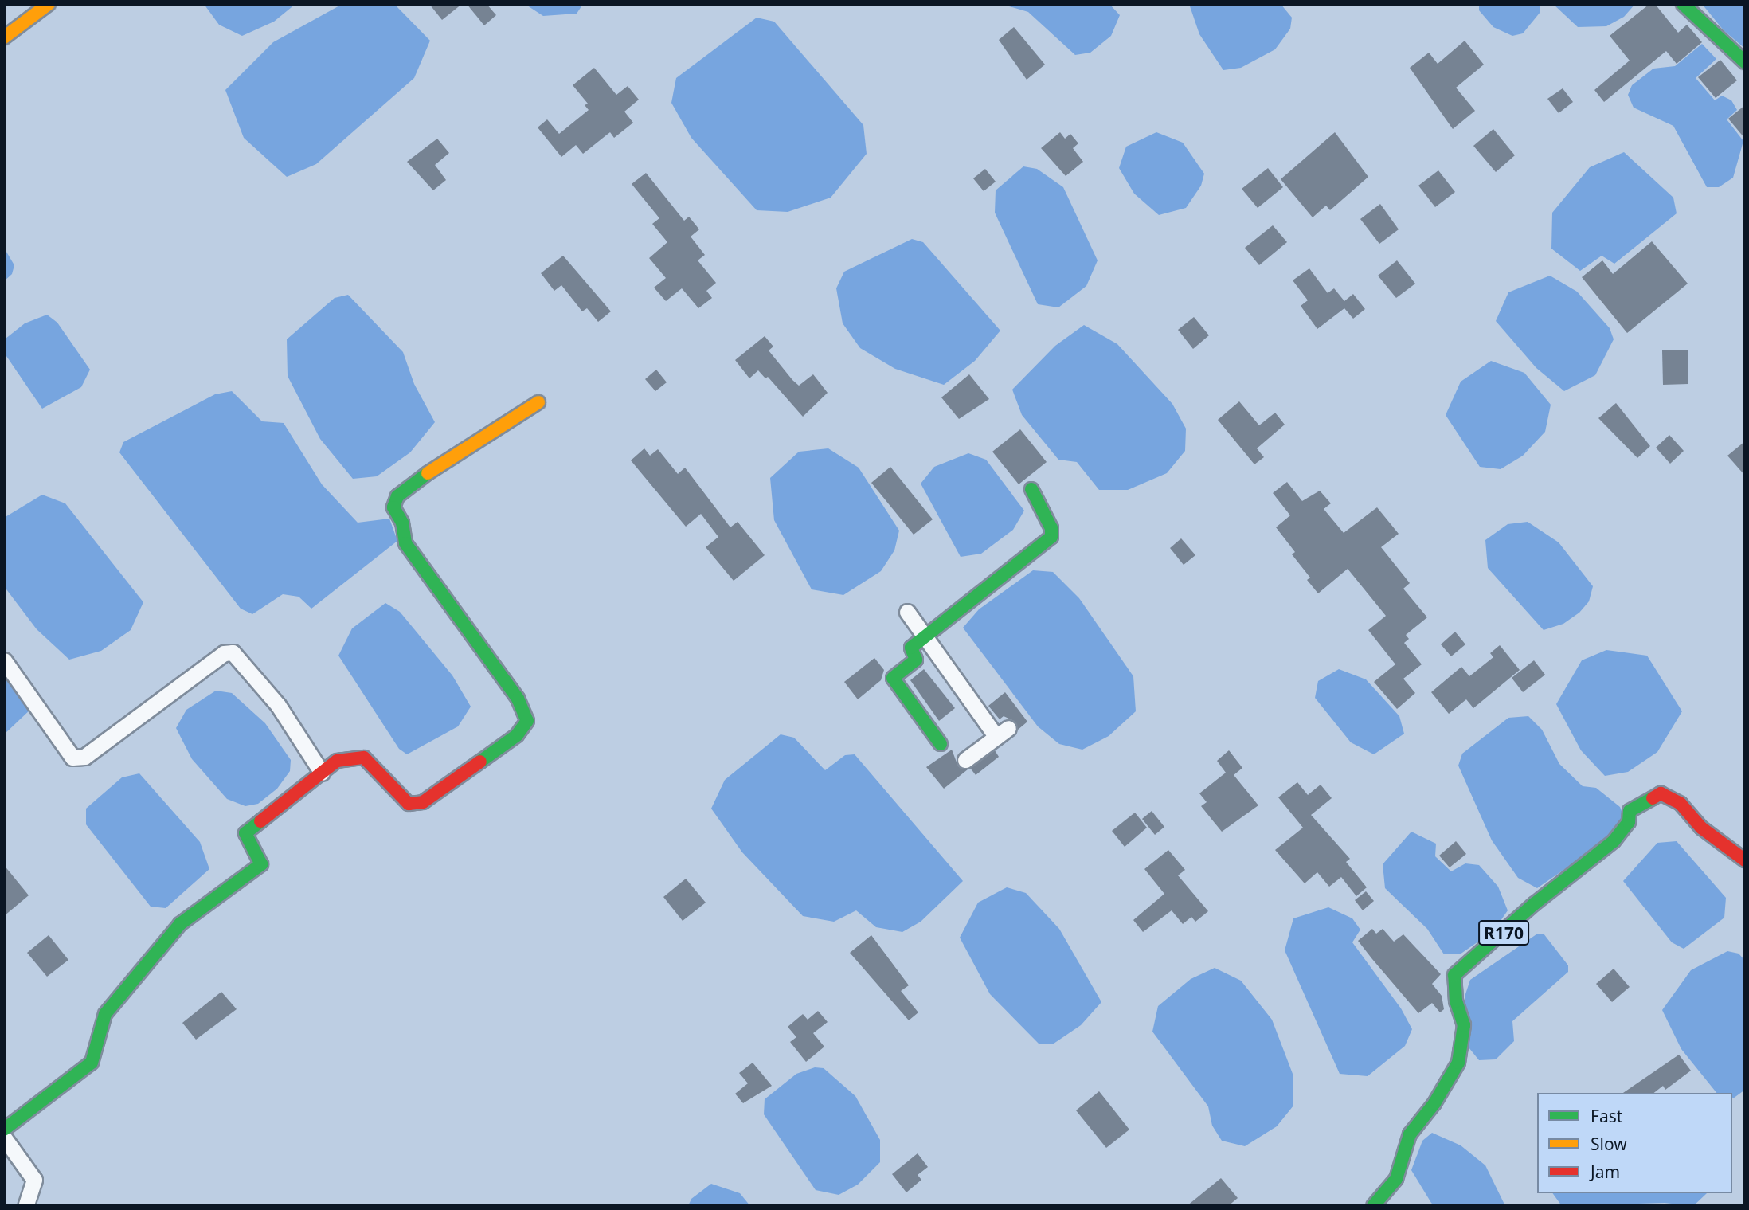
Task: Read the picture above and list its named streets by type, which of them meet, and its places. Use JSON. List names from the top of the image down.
{
  "streets": {
    "street": ["R170"]
  },
  "legend": ["Fast", "Slow", "Jam"]
}
